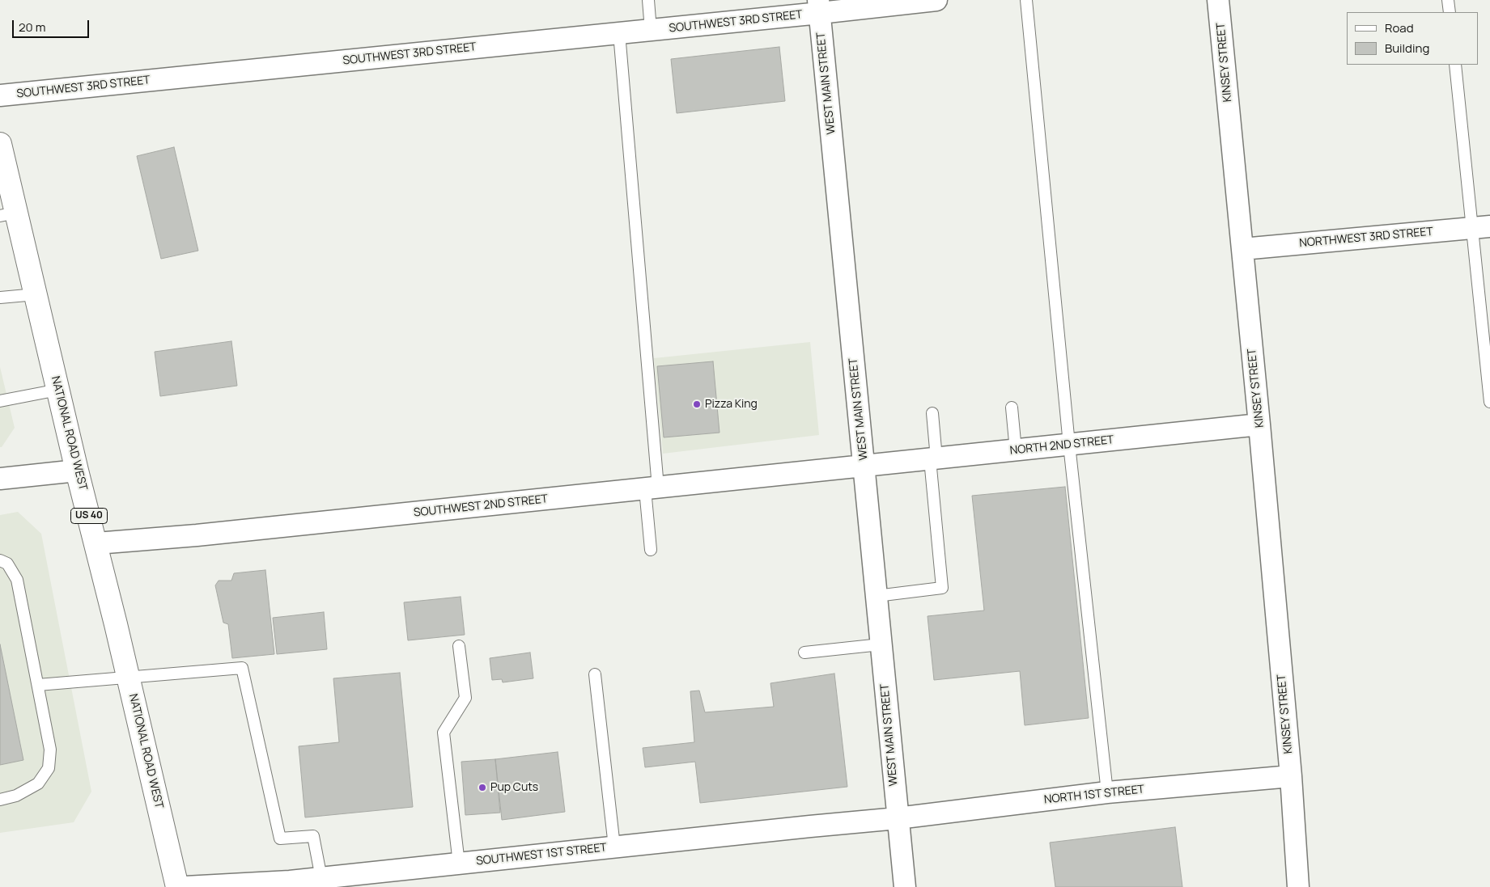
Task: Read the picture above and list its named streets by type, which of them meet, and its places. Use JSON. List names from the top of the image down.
{
  "streets": {
    "main road": ["NATIONAL ROAD WEST", "US 40"],
    "street": [
      "SOUTHWEST 3RD STREET",
      "KINSEY STREET",
      "WEST MAIN STREET",
      "NORTHWEST 3RD STREET",
      "NORTH 2ND STREET",
      "SOUTHWEST 2ND STREET",
      "NORTH 1ST STREET",
      "SOUTHWEST 1ST STREET"
    ]
  },
  "crossings": [
    ["SOUTHWEST 3RD STREET", "WEST MAIN STREET"],
    ["KINSEY STREET", "NORTHWEST 3RD STREET"],
    ["KINSEY STREET", "NORTH 2ND STREET"],
    ["KINSEY STREET", "NORTH 1ST STREET"],
    ["WEST MAIN STREET", "NORTH 2ND STREET"],
    ["WEST MAIN STREET", "SOUTHWEST 2ND STREET"],
    ["WEST MAIN STREET", "NORTH 1ST STREET"],
    ["WEST MAIN STREET", "SOUTHWEST 1ST STREET"],
    ["NATIONAL ROAD WEST", "SOUTHWEST 2ND STREET"],
    ["NORTH 2ND STREET", "SOUTHWEST 2ND STREET"],
    ["NORTH 1ST STREET", "SOUTHWEST 1ST STREET"]
  ],
  "places": ["Pizza King", "Pup Cuts"],
  "legend": ["Road", "Building"],
  "scale_bar": "20 m"
}
